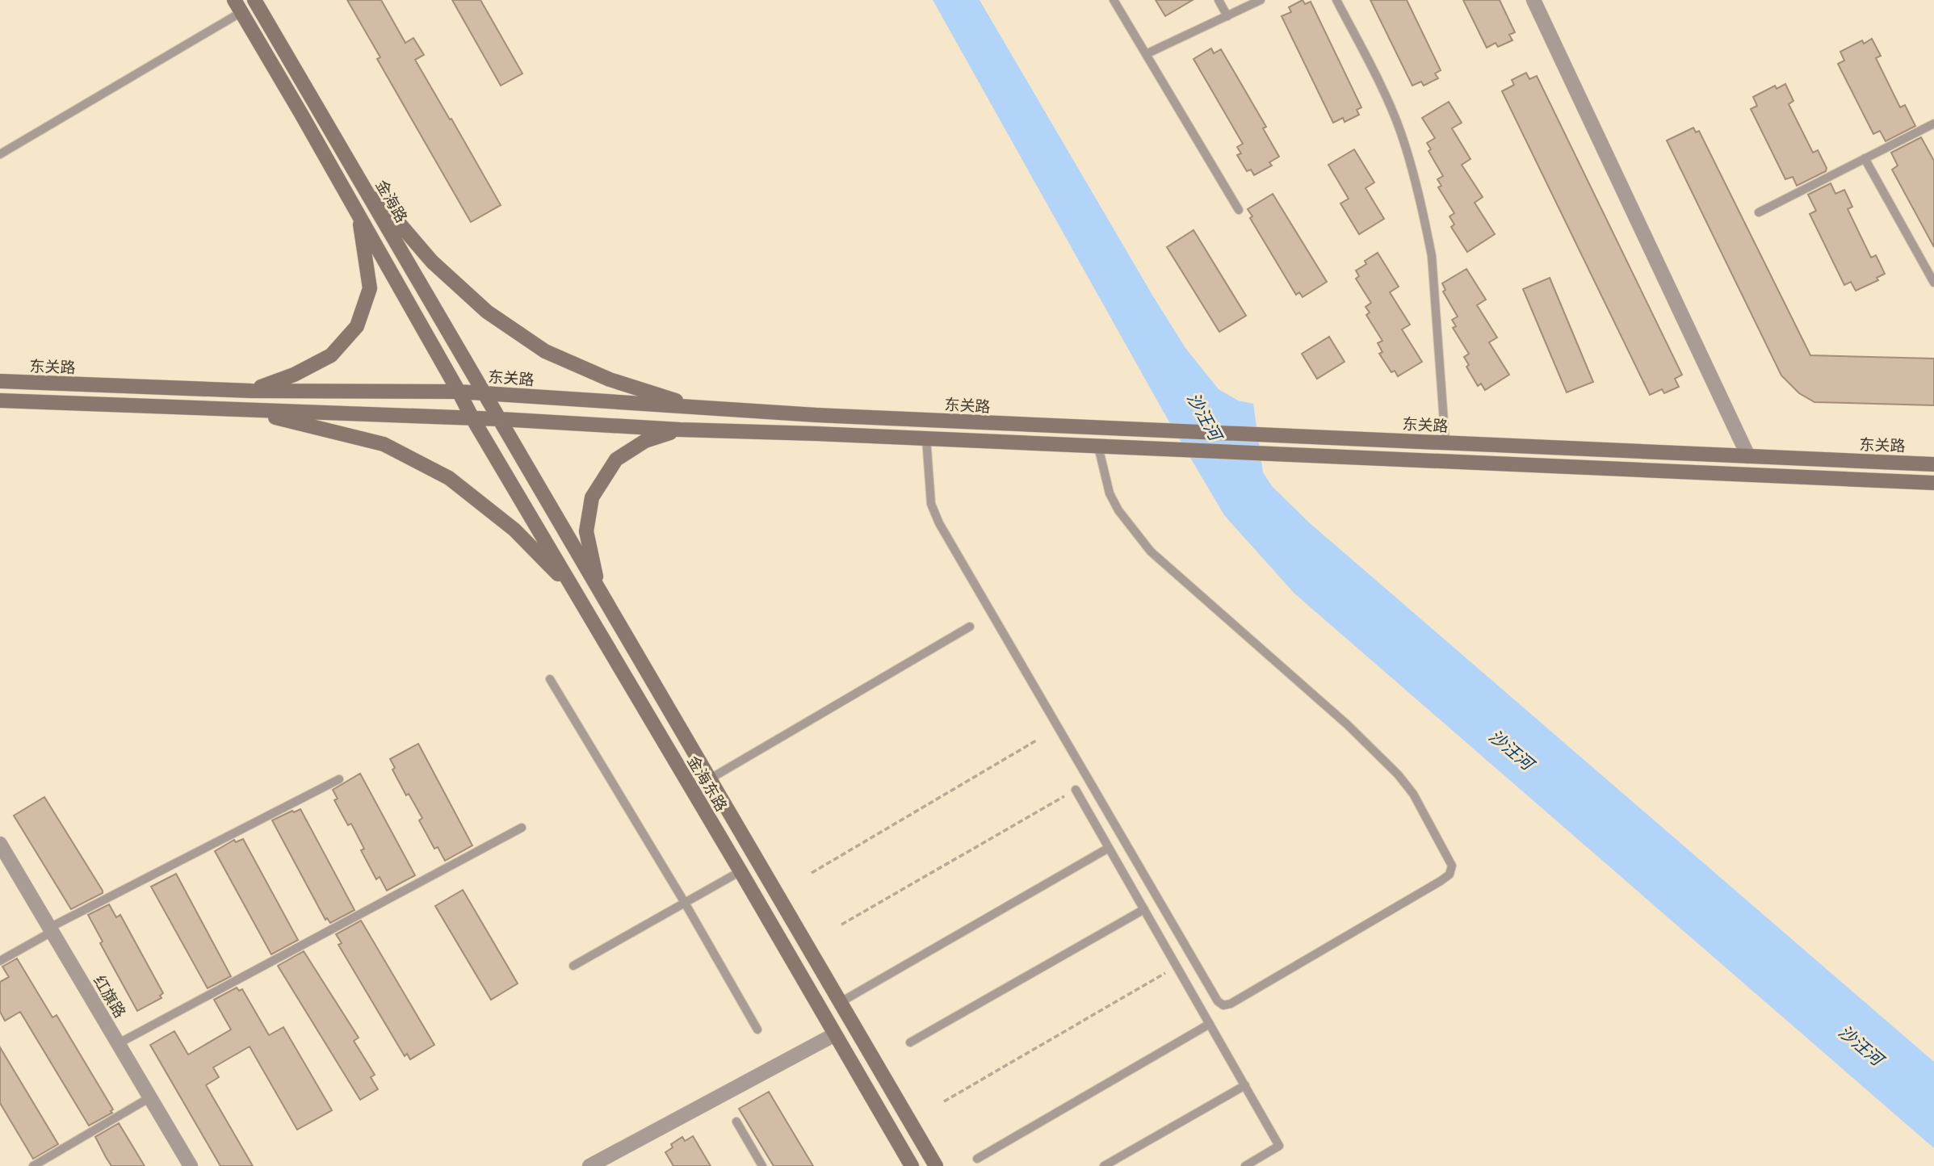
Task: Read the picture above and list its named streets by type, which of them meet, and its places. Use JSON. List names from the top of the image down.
{
  "streets": {
    "main road": ["金海路", "东关路", "金海东路"],
    "street": ["红旗路"]
  },
  "crossings": [
    ["金海路", "东关路"],
    ["金海路", "金海东路"]
  ],
  "water": ["沙汪河"]
}
